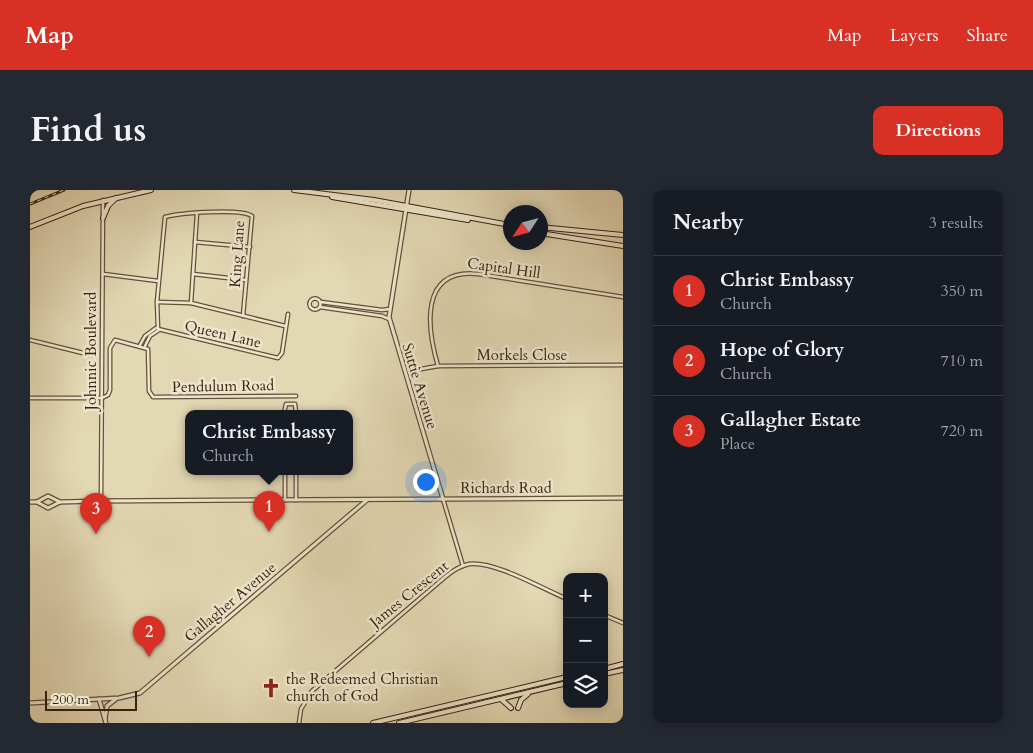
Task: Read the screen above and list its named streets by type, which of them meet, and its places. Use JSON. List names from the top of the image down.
{
  "streets": {
    "street": [
      "King Lane",
      "Capital Hill",
      "Queen Lane",
      "Johnnic Boulevard",
      "Morkels Close",
      "Pendulum Road",
      "Suttie Avenue",
      "Richards Road",
      "James Crescent",
      "Gallagher Avenue"
    ]
  },
  "crossings": [
    ["Capital Hill", "Morkels Close"],
    ["Johnnic Boulevard", "Richards Road"],
    ["Suttie Avenue", "Richards Road"],
    ["Suttie Avenue", "James Crescent"],
    ["Richards Road", "Gallagher Avenue"]
  ],
  "places": {
    "church": ["the Redeemed Christian church of God"]
  },
  "scale_bar": "200 m",
  "north": "bottom left",
  "page": {
    "header": "Map",
    "nav": ["Map", "Layers", "Share"],
    "title": "Find us",
    "buttons": "Directions",
    "heading": ["Nearby", "3 results"],
    "list": [
      {
        "mark": "1",
        "name": "Christ Embassy",
        "note": "Church",
        "value": "350 m"
      },
      {
        "mark": "2",
        "name": "Hope of Glory",
        "note": "Church",
        "value": "710 m"
      },
      {
        "mark": "3",
        "name": "Gallagher Estate",
        "note": "Place",
        "value": "720 m"
      }
    ],
    "popup": ["Christ Embassy", "Church"],
    "pins": ["1", "3", "2"],
    "map_buttons": ["+", "−"],
    "scale": "200 m"
  }
}
